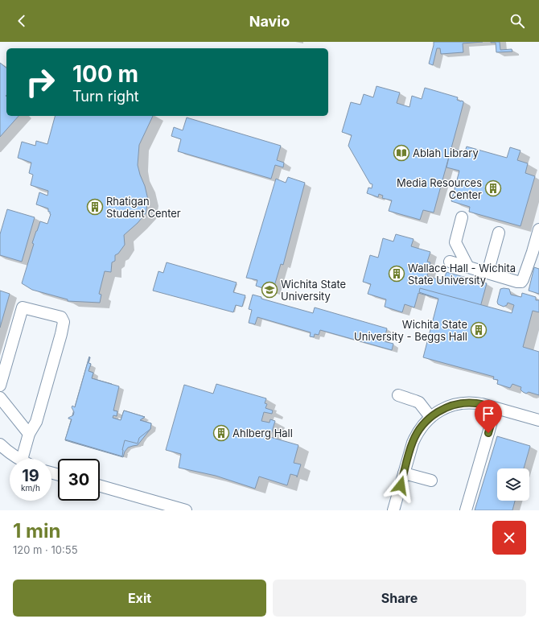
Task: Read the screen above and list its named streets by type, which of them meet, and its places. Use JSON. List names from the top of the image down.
{
  "places": {
    "library": ["Ablah Library"],
    "building": [
      "Media Resources Center",
      "Rhatigan Student Center",
      "Wallace Hall - Wichita State University",
      "Wichita State University - Beggs Hall",
      "Ahlberg Hall"
    ],
    "school or university": ["Wichita State University"]
  },
  "page": {
    "header": "Navio",
    "turn": ["100 m", "Turn right"],
    "speed": "19 km/h",
    "limit": "30",
    "heading": ["1 min", "120 m · 10:55"],
    "buttons": ["Exit", "Share"]
  }
}
